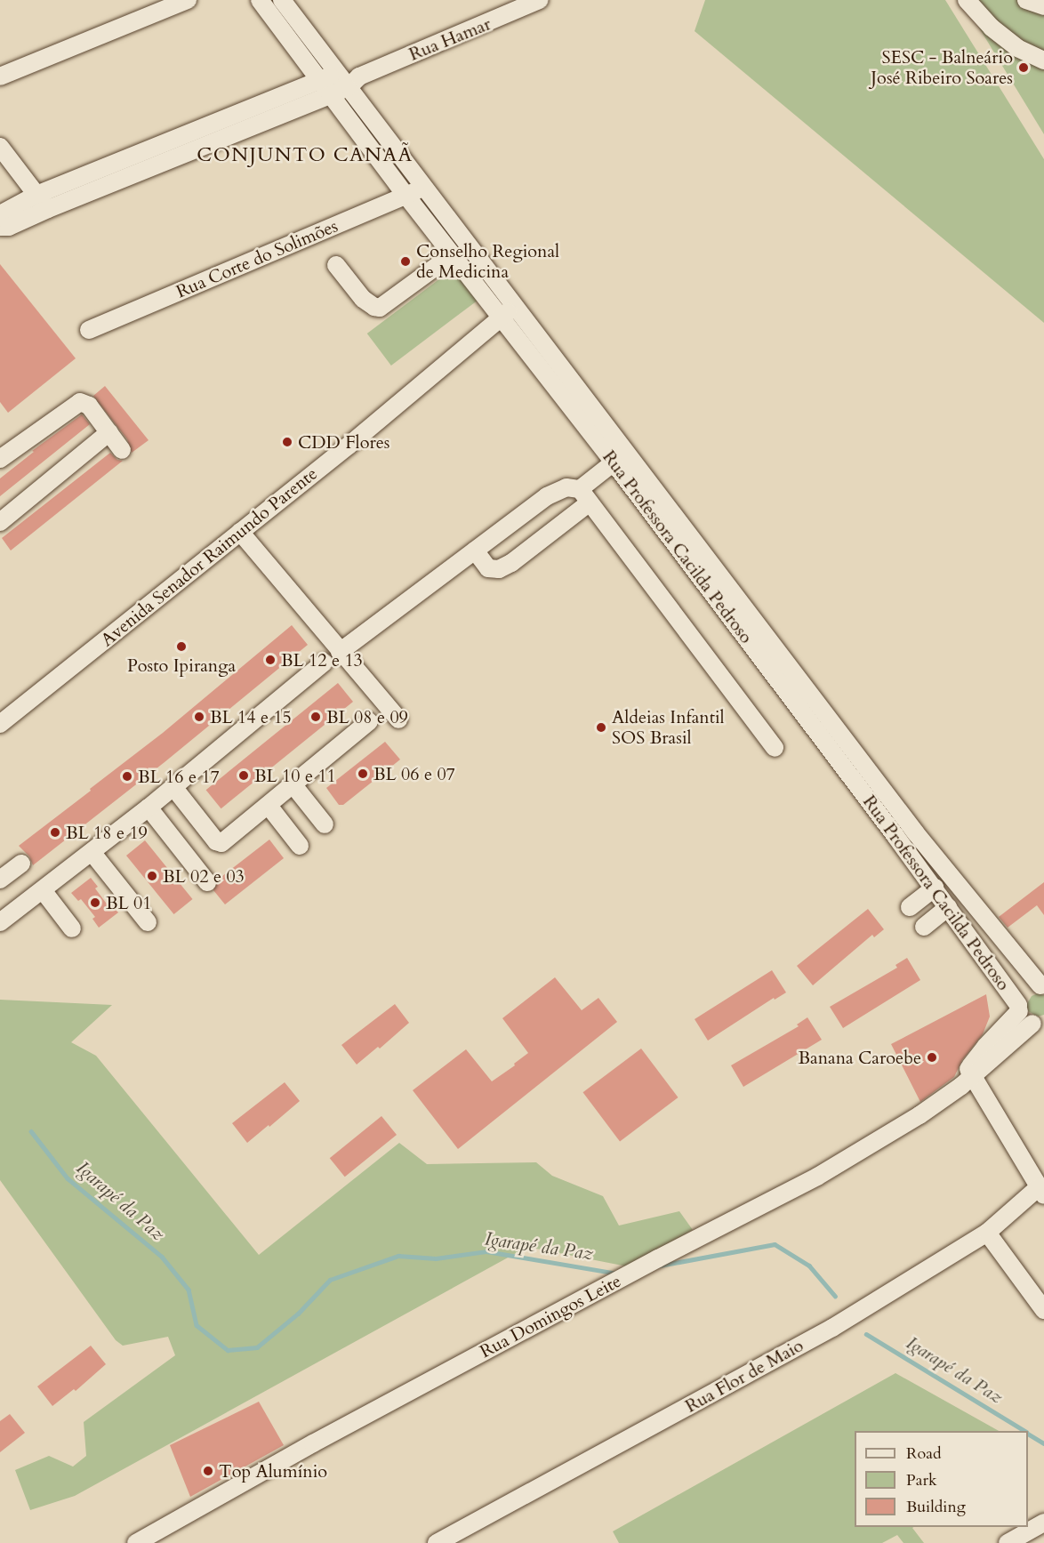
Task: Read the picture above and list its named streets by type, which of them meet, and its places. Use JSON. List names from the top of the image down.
{
  "streets": {
    "street": [
      "Rua Hamar",
      "Rua Corte do Solimões",
      "Rua Professora Cacilda Pedroso",
      "Avenida Senador Raimundo Parente",
      "Rua Domingos Leite",
      "Rua Flor de Maio"
    ]
  },
  "crossings": [
    ["Rua Hamar", "Rua Professora Cacilda Pedroso"],
    ["Rua Corte do Solimões", "Rua Professora Cacilda Pedroso"],
    ["Rua Professora Cacilda Pedroso", "Avenida Senador Raimundo Parente"],
    ["Rua Professora Cacilda Pedroso", "Rua Domingos Leite"]
  ],
  "districts": ["CONJUNTO CANAÃ"],
  "water": ["Igarapé da Paz"],
  "places": [
    "SESC - Balneário José Ribeiro Soares",
    "Conselho Regional de Medicina",
    "CDD Flores",
    "Posto Ipiranga",
    "BL 12 e 13",
    "BL 14 e 15",
    "BL 08 e 09",
    "Aldeias Infantil SOS Brasil",
    "BL 06 e 07",
    "BL 10 e 11",
    "BL 16 e 17",
    "BL 18 e 19",
    "BL 02 e 03",
    "BL 01",
    "Banana Caroebe",
    "Top Alumínio"
  ],
  "legend": ["Road", "Park", "Building"]
}
